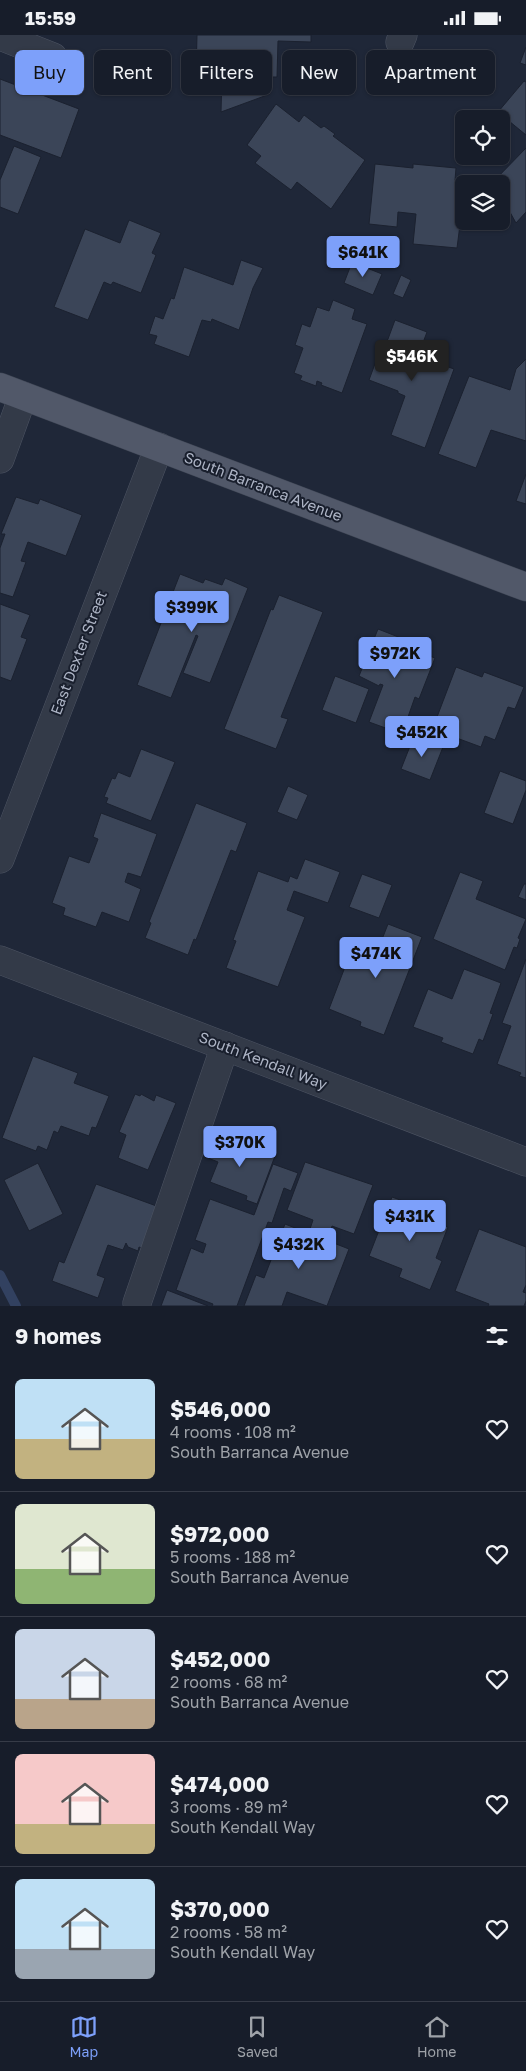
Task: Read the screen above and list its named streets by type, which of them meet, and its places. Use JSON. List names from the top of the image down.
{
  "streets": {
    "main road": ["South Barranca Avenue"],
    "street": ["East Dexter Street", "South Kendall Way"]
  },
  "crossings": [
    ["South Barranca Avenue", "East Dexter Street"]
  ],
  "page": {
    "status": "15:59",
    "chip": [
      "Buy",
      "Rent",
      "Filters",
      "New",
      "Apartment"
    ],
    "price": [
      "$641K",
      "$546K",
      "$399K",
      "$972K",
      "$452K",
      "$474K",
      "$370K",
      "$431K",
      "$432K"
    ],
    "heading": "9 homes",
    "list": [
      {
        "name": "$546,000",
        "note": "4 rooms · 108 m² · South Barranca Avenue"
      },
      {
        "name": "$972,000",
        "note": "5 rooms · 188 m² · South Barranca Avenue"
      },
      {
        "name": "$452,000",
        "note": "2 rooms · 68 m² · South Barranca Avenue"
      },
      {
        "name": "$474,000",
        "note": "3 rooms · 89 m² · South Kendall Way"
      },
      {
        "name": "$370,000",
        "note": "2 rooms · 58 m² · South Kendall Way"
      }
    ],
    "tabs": ["Map", "Saved", "Home"]
  }
}
